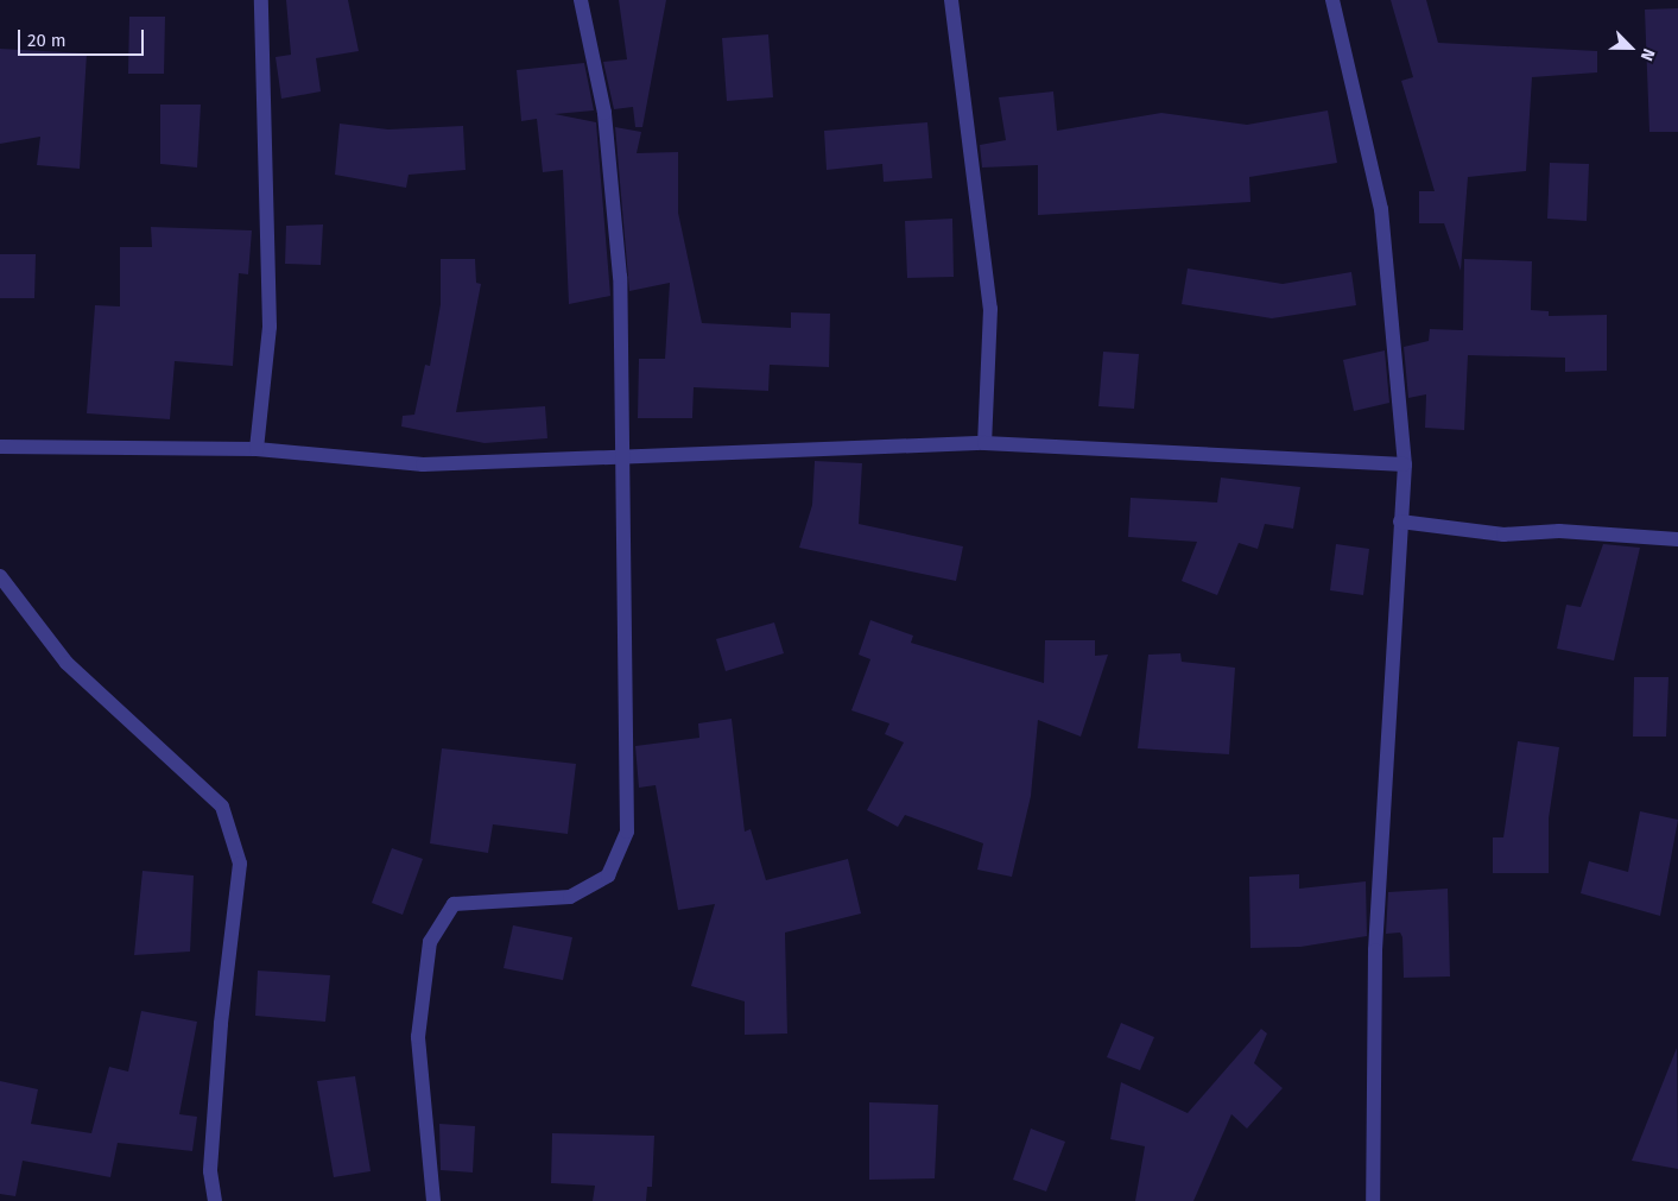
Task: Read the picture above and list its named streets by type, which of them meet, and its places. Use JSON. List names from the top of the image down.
{
  "scale_bar": "20 m",
  "north": "bottom right"
}
